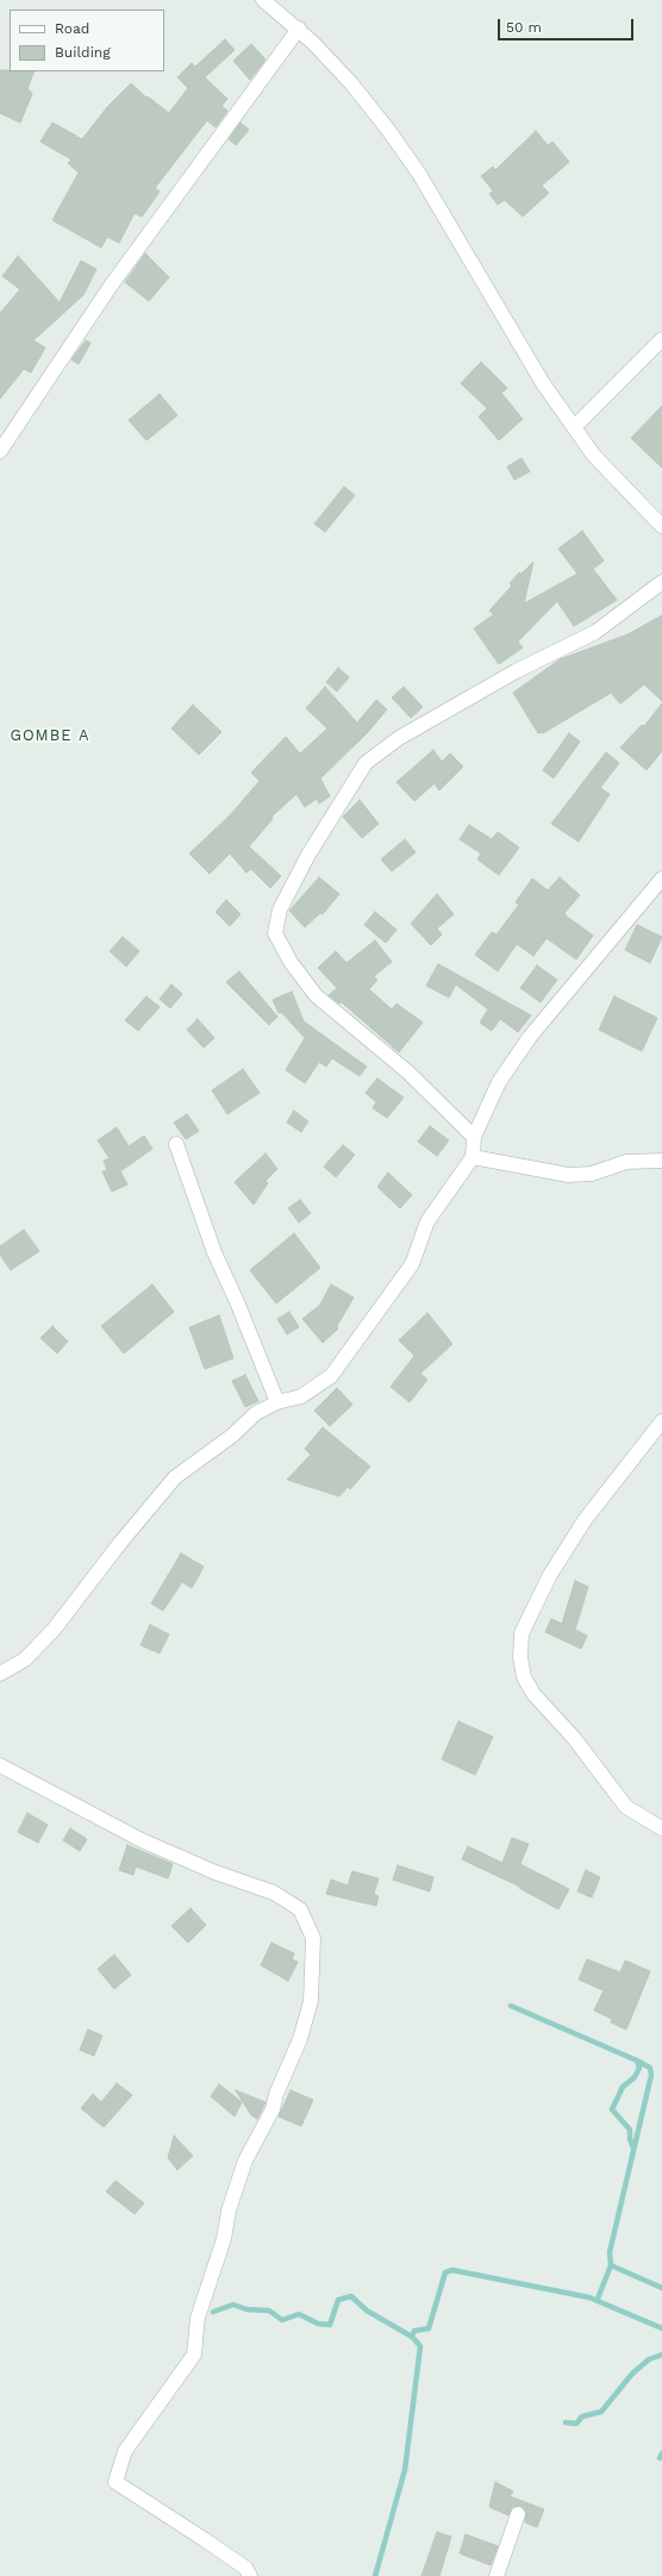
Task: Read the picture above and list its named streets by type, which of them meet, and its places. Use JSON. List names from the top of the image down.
{
  "districts": ["GOMBE A"],
  "legend": ["Road", "Building"],
  "scale_bar": "50 m"
}
